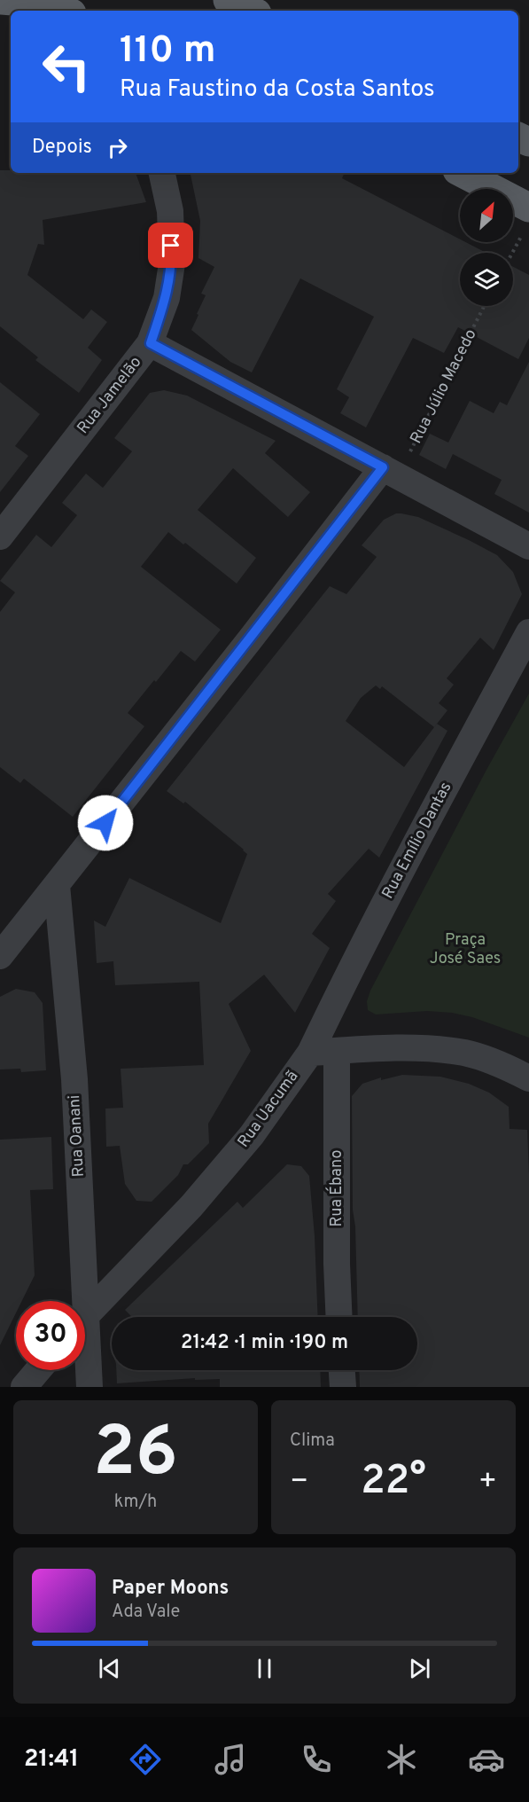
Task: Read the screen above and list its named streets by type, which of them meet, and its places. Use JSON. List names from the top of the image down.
{
  "streets": {
    "street": [
      "Rua Jamelão",
      "Rua Emílio Dantas",
      "Rua Uacumã",
      "Rua Oanani",
      "Rua Ébano"
    ],
    "path": ["Rua Júlio Macedo"]
  },
  "crossings": [
    ["Rua Emílio Dantas", "Rua Uacumã"]
  ],
  "parks": ["Praça José Saes"],
  "north": "top right",
  "page": {
    "turn": ["110 m", "Rua Faustino da Costa Santos"],
    "then": "Depois",
    "limit": "30",
    "trip": "21:42 · 1 min · 190 m",
    "tile": [
      ["26", "km/h"],
      "Clima"
    ],
    "heat": ["−", "22°", "+"],
    "song": ["Paper Moons", "Ada Vale"],
    "tabs": "21:41"
  }
}
